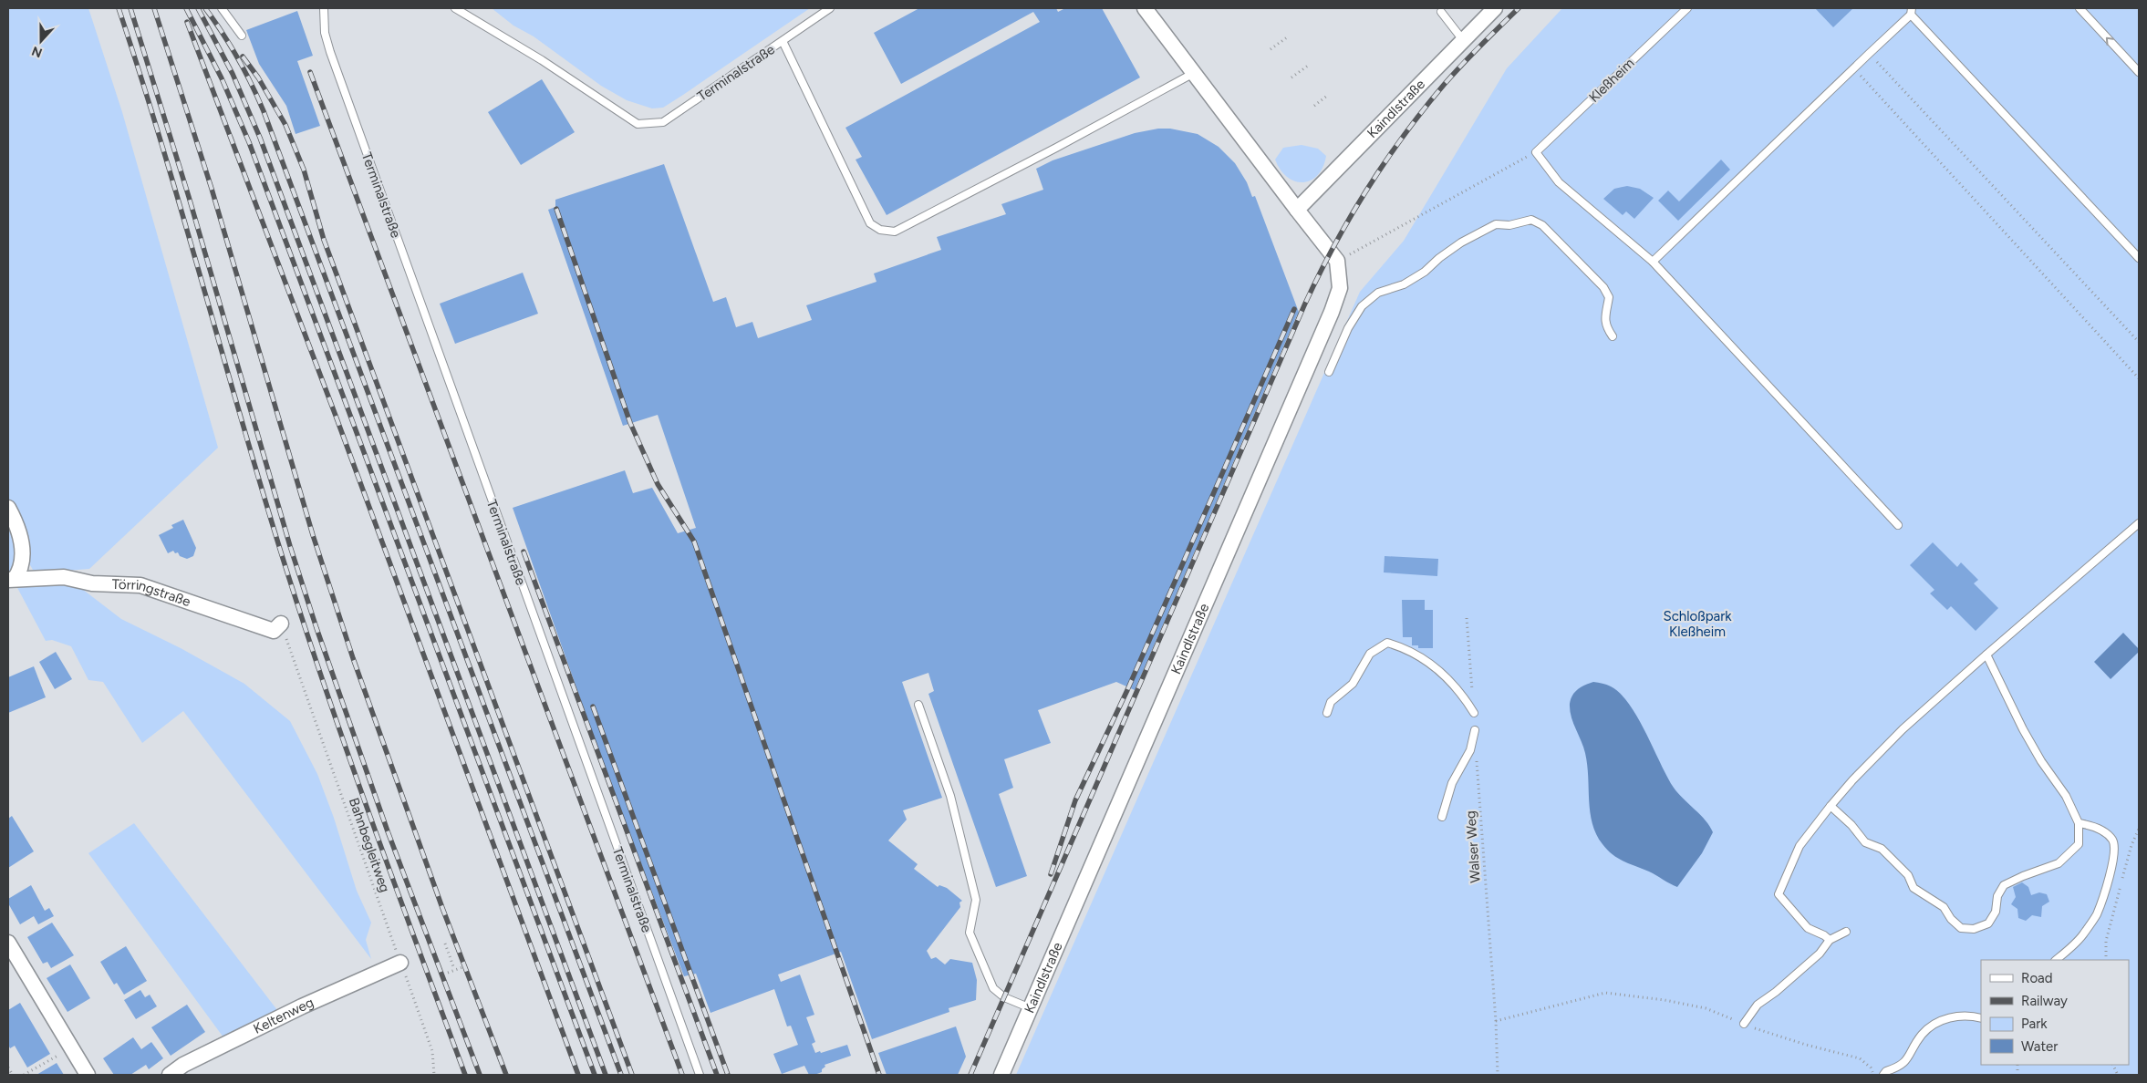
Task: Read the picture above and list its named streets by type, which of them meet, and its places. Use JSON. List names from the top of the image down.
{
  "streets": {
    "street": ["Kaindlstraße", "Törringstraße", "Keltenweg"],
    "lane": ["Terminalstraße", "Kleßheim"],
    "path": ["Bahnbegleitweg", "Walser Weg"]
  },
  "crossings": [
    ["Törringstraße", "Bahnbegleitweg"],
    ["Bahnbegleitweg", "Keltenweg"]
  ],
  "parks": ["Schloßpark Kleßheim"],
  "legend": [
    "Road",
    "Railway",
    "Park",
    "Water"
  ],
  "north": "bottom"
}
